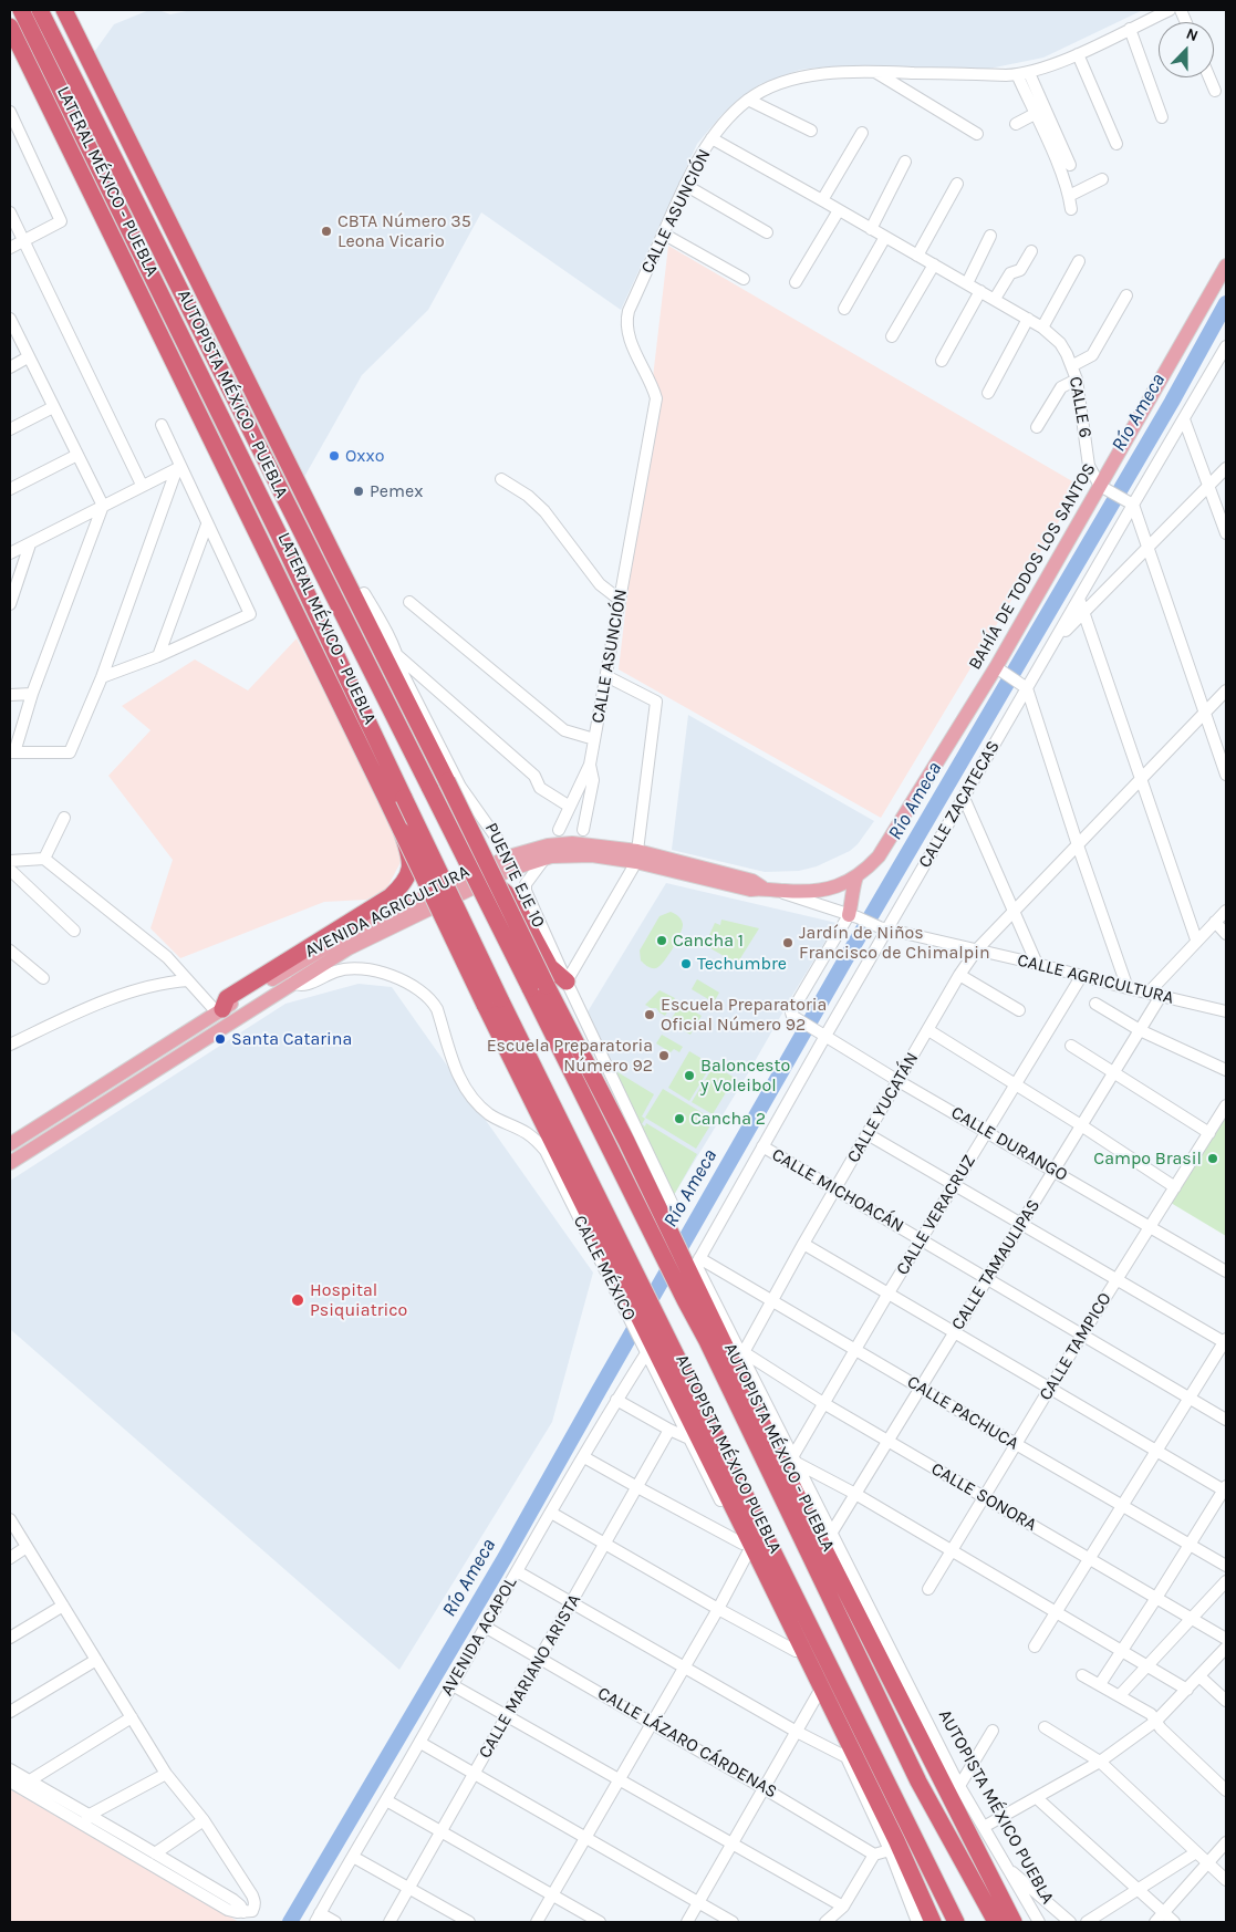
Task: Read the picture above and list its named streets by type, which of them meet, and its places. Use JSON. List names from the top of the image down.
{
  "streets": {
    "highway": [
      "LATERAL MÉXICO - PUEBLA",
      "AUTOPISTA MÉXICO - PUEBLA",
      "PUENTE EJE 10",
      "AUTOPISTA MÉXICO PUEBLA"
    ],
    "main road": ["BAHÍA DE TODOS LOS SANTOS", "AVENIDA AGRICULTURA"],
    "street": [
      "CALLE ASUNCIÓN",
      "CALLE 6",
      "CALLE ZACATECAS",
      "CALLE AGRICULTURA",
      "CALLE YUCATÁN",
      "CALLE DURANGO",
      "CALLE MICHOACÁN",
      "CALLE VERACRUZ",
      "CALLE TAMAULIPAS",
      "CALLE MÉXICO",
      "CALLE TAMPICO",
      "CALLE PACHUCA",
      "CALLE SONORA",
      "AVENIDA ACAPOL",
      "CALLE MARIANO ARISTA",
      "CALLE LÁZARO CÁRDENAS"
    ]
  },
  "crossings": [
    ["LATERAL MÉXICO - PUEBLA", "PUENTE EJE 10"],
    ["CALLE ASUNCIÓN", "CALLE 6"],
    ["AUTOPISTA MÉXICO - PUEBLA", "PUENTE EJE 10"],
    ["AUTOPISTA MÉXICO - PUEBLA", "AUTOPISTA MÉXICO PUEBLA"],
    ["CALLE 6", "BAHÍA DE TODOS LOS SANTOS"],
    ["BAHÍA DE TODOS LOS SANTOS", "AVENIDA AGRICULTURA"],
    ["BAHÍA DE TODOS LOS SANTOS", "CALLE AGRICULTURA"],
    ["CALLE ZACATECAS", "CALLE AGRICULTURA"],
    ["CALLE ZACATECAS", "CALLE DURANGO"],
    ["CALLE ZACATECAS", "CALLE MICHOACÁN"],
    ["CALLE ZACATECAS", "CALLE PACHUCA"],
    ["CALLE ZACATECAS", "AUTOPISTA MÉXICO PUEBLA"],
    ["PUENTE EJE 10", "AUTOPISTA MÉXICO PUEBLA"],
    ["AVENIDA AGRICULTURA", "CALLE AGRICULTURA"],
    ["AVENIDA AGRICULTURA", "CALLE MÉXICO"],
    ["CALLE AGRICULTURA", "CALLE YUCATÁN"],
    ["CALLE AGRICULTURA", "CALLE DURANGO"],
    ["CALLE AGRICULTURA", "CALLE VERACRUZ"],
    ["CALLE AGRICULTURA", "CALLE TAMAULIPAS"],
    ["CALLE YUCATÁN", "CALLE DURANGO"],
    ["CALLE YUCATÁN", "CALLE MICHOACÁN"],
    ["CALLE YUCATÁN", "CALLE PACHUCA"],
    ["CALLE YUCATÁN", "AUTOPISTA MÉXICO PUEBLA"],
    ["CALLE YUCATÁN", "CALLE SONORA"],
    ["CALLE DURANGO", "CALLE VERACRUZ"],
    ["CALLE DURANGO", "CALLE TAMAULIPAS"],
    ["CALLE DURANGO", "CALLE TAMPICO"],
    ["CALLE MICHOACÁN", "CALLE VERACRUZ"],
    ["CALLE MICHOACÁN", "CALLE TAMAULIPAS"],
    ["CALLE MICHOACÁN", "CALLE TAMPICO"],
    ["CALLE VERACRUZ", "CALLE PACHUCA"],
    ["CALLE VERACRUZ", "AUTOPISTA MÉXICO PUEBLA"],
    ["CALLE VERACRUZ", "CALLE SONORA"],
    ["CALLE TAMAULIPAS", "CALLE PACHUCA"],
    ["CALLE TAMAULIPAS", "AUTOPISTA MÉXICO PUEBLA"],
    ["CALLE TAMAULIPAS", "CALLE SONORA"],
    ["CALLE MÉXICO", "AUTOPISTA MÉXICO PUEBLA"],
    ["CALLE TAMPICO", "CALLE PACHUCA"],
    ["CALLE TAMPICO", "CALLE SONORA"],
    ["CALLE PACHUCA", "AUTOPISTA MÉXICO PUEBLA"],
    ["AUTOPISTA MÉXICO PUEBLA", "CALLE SONORA"],
    ["AUTOPISTA MÉXICO PUEBLA", "AVENIDA ACAPOL"],
    ["AVENIDA ACAPOL", "CALLE LÁZARO CÁRDENAS"],
    ["CALLE MARIANO ARISTA", "CALLE LÁZARO CÁRDENAS"]
  ],
  "water": ["Río Ameca"],
  "places": [
    "CBTA Número 35 Leona Vicario",
    "Oxxo",
    "Pemex",
    "Cancha 1",
    "Jardín de Niños Francisco de Chimalpin",
    "Techumbre",
    "Escuela Preparatoria Oficial Número 92",
    "Santa Catarina",
    "Escuela Preparatoria Número 92",
    "Baloncesto y Voleibol",
    "Cancha 2",
    "Campo Brasil",
    "Hospital Psiquiatrico"
  ],
  "north": "top"
}
